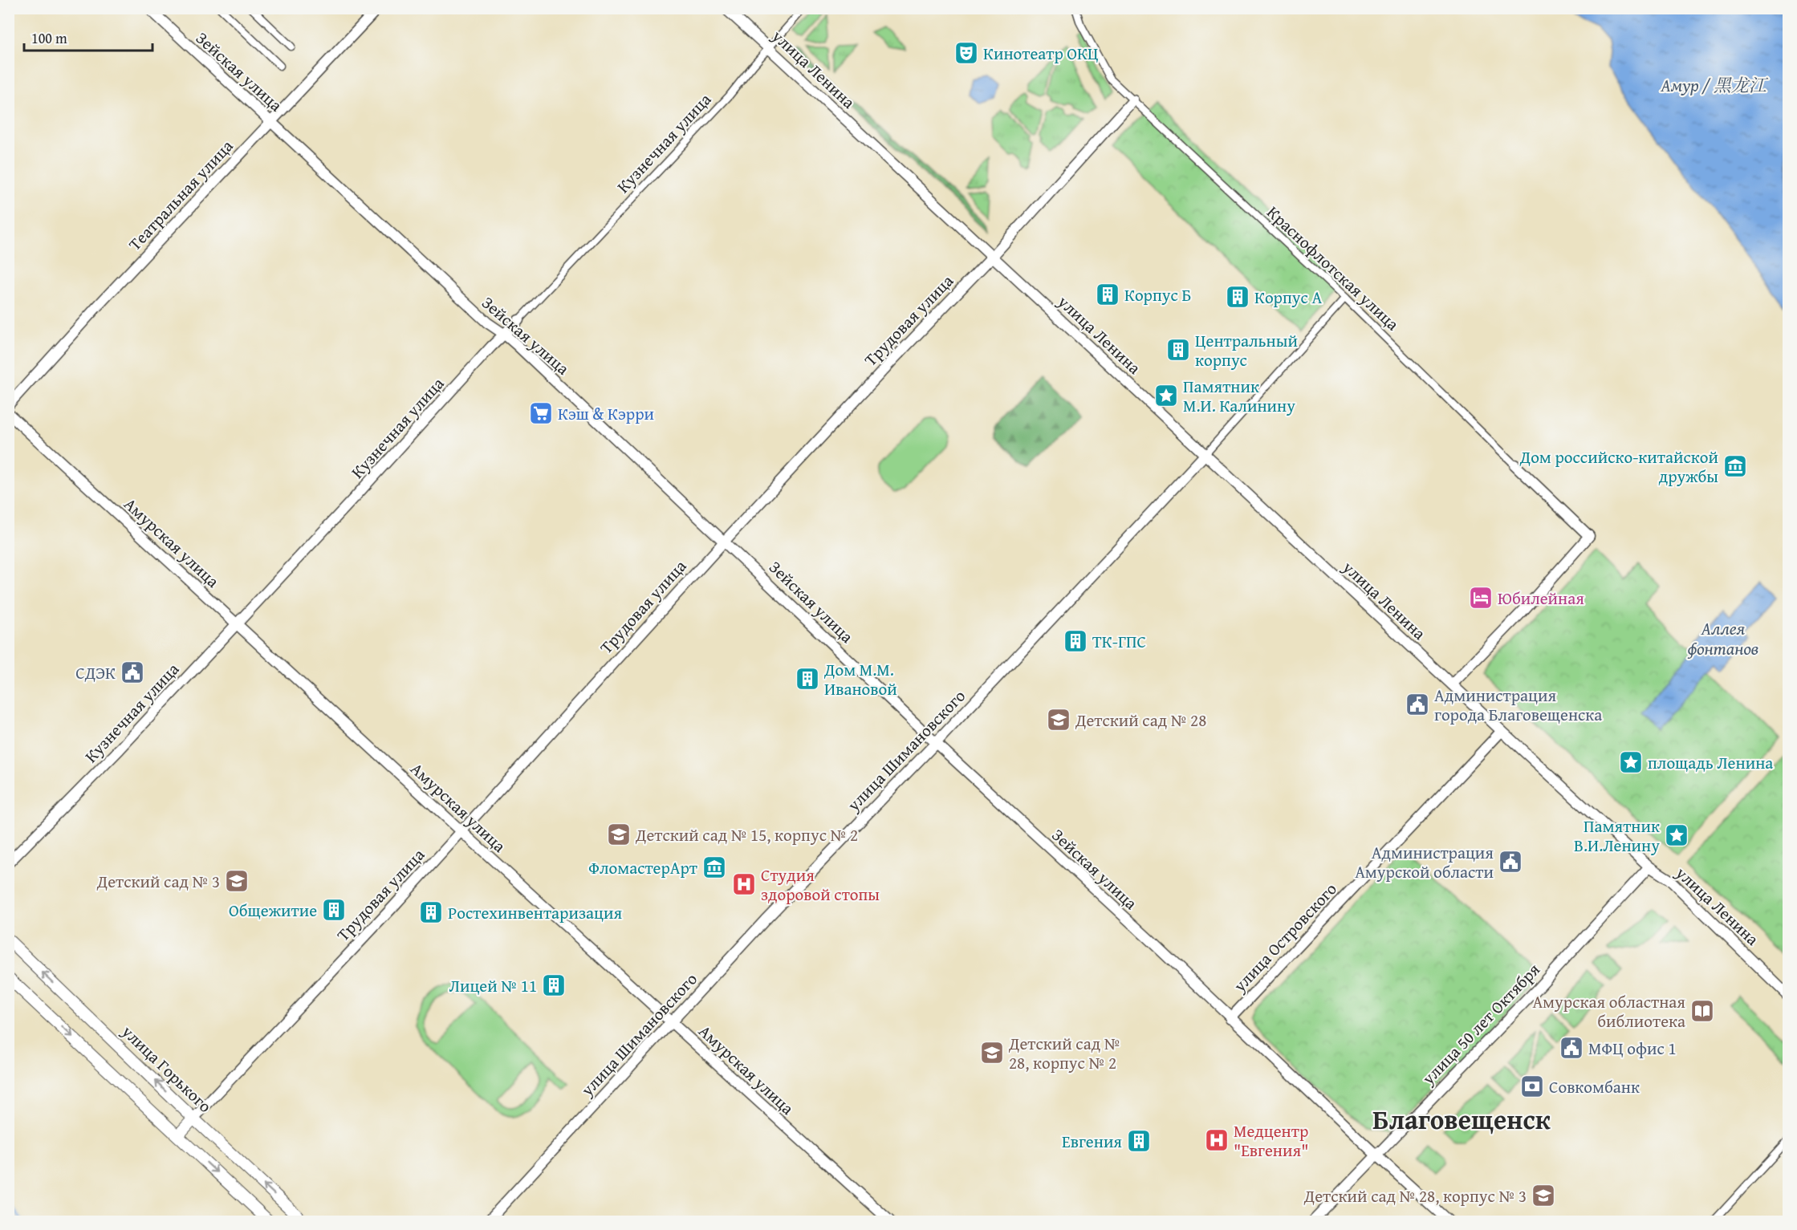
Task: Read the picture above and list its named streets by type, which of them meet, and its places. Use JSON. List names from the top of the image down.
{
  "streets": {
    "main road": ["Трудовая улица", "улица Горького"],
    "street": [
      "улица Ленина",
      "Зейская улица",
      "Кузнечная улица",
      "Театральная улица",
      "Краснофлотская улица",
      "Амурская улица",
      "улица Шимановского",
      "улица Островского",
      "улица 50 лет Октября"
    ]
  },
  "crossings": [
    ["улица Ленина", "Кузнечная улица"],
    ["улица Ленина", "Краснофлотская улица"],
    ["улица Ленина", "Трудовая улица"],
    ["улица Ленина", "улица Шимановского"],
    ["улица Ленина", "улица Островского"],
    ["улица Ленина", "улица 50 лет Октября"],
    ["Зейская улица", "Кузнечная улица"],
    ["Зейская улица", "Театральная улица"],
    ["Зейская улица", "Трудовая улица"],
    ["Зейская улица", "улица Шимановского"],
    ["Зейская улица", "улица Островского"],
    ["Зейская улица", "улица 50 лет Октября"],
    ["Кузнечная улица", "Амурская улица"],
    ["Краснофлотская улица", "Трудовая улица"],
    ["Краснофлотская улица", "улица Шимановского"],
    ["Трудовая улица", "Амурская улица"],
    ["Трудовая улица", "улица Горького"],
    ["Амурская улица", "улица Шимановского"]
  ],
  "districts": ["Благовещенск"],
  "water": ["Амур / 黑龙江", "Аллея фонтанов"],
  "places": {
    "theatre": ["Кинотеатр ОКЦ"],
    "building": [
      "Корпус Б",
      "Корпус А",
      "Центральный корпус",
      "ТК-ГПС",
      "Дом М.М. Ивановой",
      "Общежитие",
      "Ростехинвентаризация",
      "Лицей № 11",
      "Евгения"
    ],
    "place": ["Памятник М.И. Калинину", "площадь Ленина", "Памятник В.И.Ленину"],
    "supermarket": ["Кэш & Кэрри"],
    "museum": ["Дом российско-китайской дружбы", "ФломастерАрт"],
    "hotel": ["Юбилейная"],
    "public building": [
      "СДЭК",
      "Администрация города Благовещенска",
      "Администрация Амурской области",
      "МФЦ офис 1"
    ],
    "school or university": [
      "Детский сад № 28",
      "Детский сад № 15, корпус № 2",
      "Детский сад № 3",
      "Детский сад № 28, корпус № 2",
      "Детский сад № 28, корпус № 3"
    ],
    "hospital": ["Студия здоровой стопы", "Медцентр \"Евгения\""],
    "library": ["Амурская областная библиотека"],
    "bank": ["Совкомбанк"]
  },
  "scale_bar": "100 m"
}
